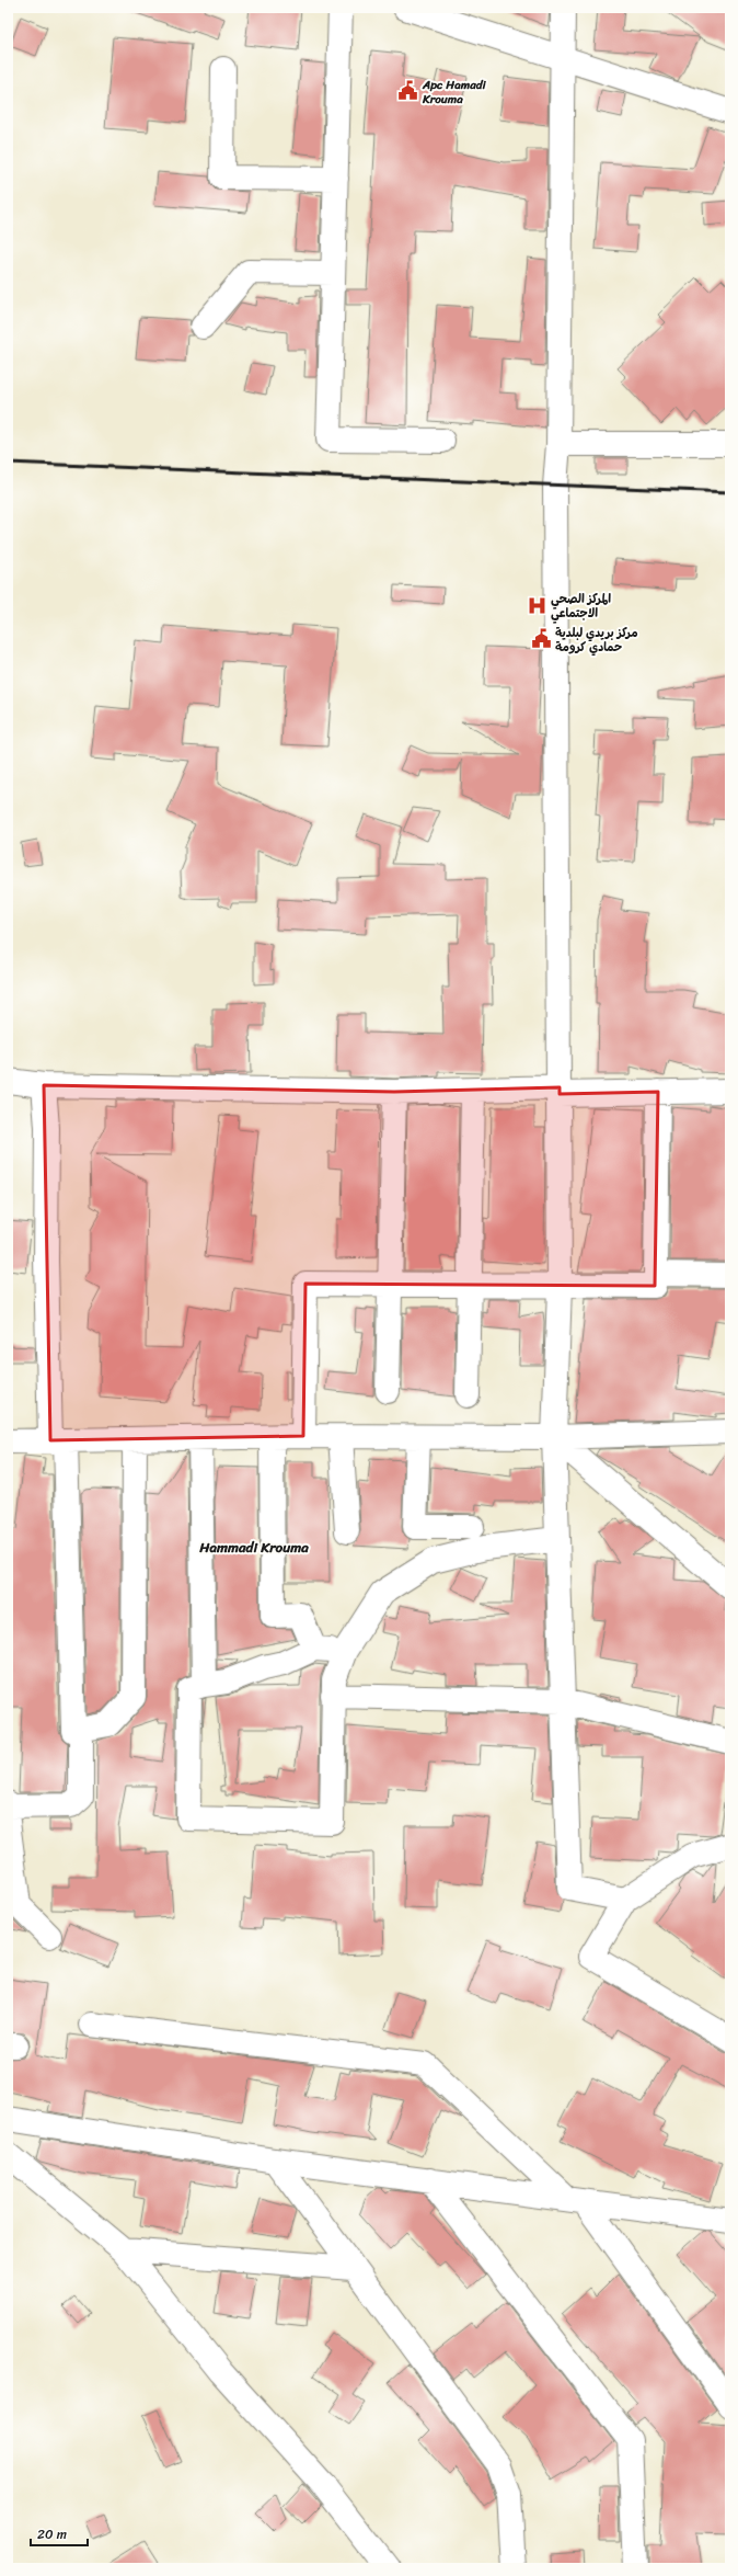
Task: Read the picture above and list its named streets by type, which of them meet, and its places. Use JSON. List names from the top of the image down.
{
  "districts": ["Hammadi Krouma"],
  "places": {
    "public building": ["Apc Hamadi Krouma", "مركز بريدي لبلدية حمادي كرومة"],
    "hospital": ["المركز الصحي الاجتماعي"]
  },
  "scale_bar": "20 m"
}
